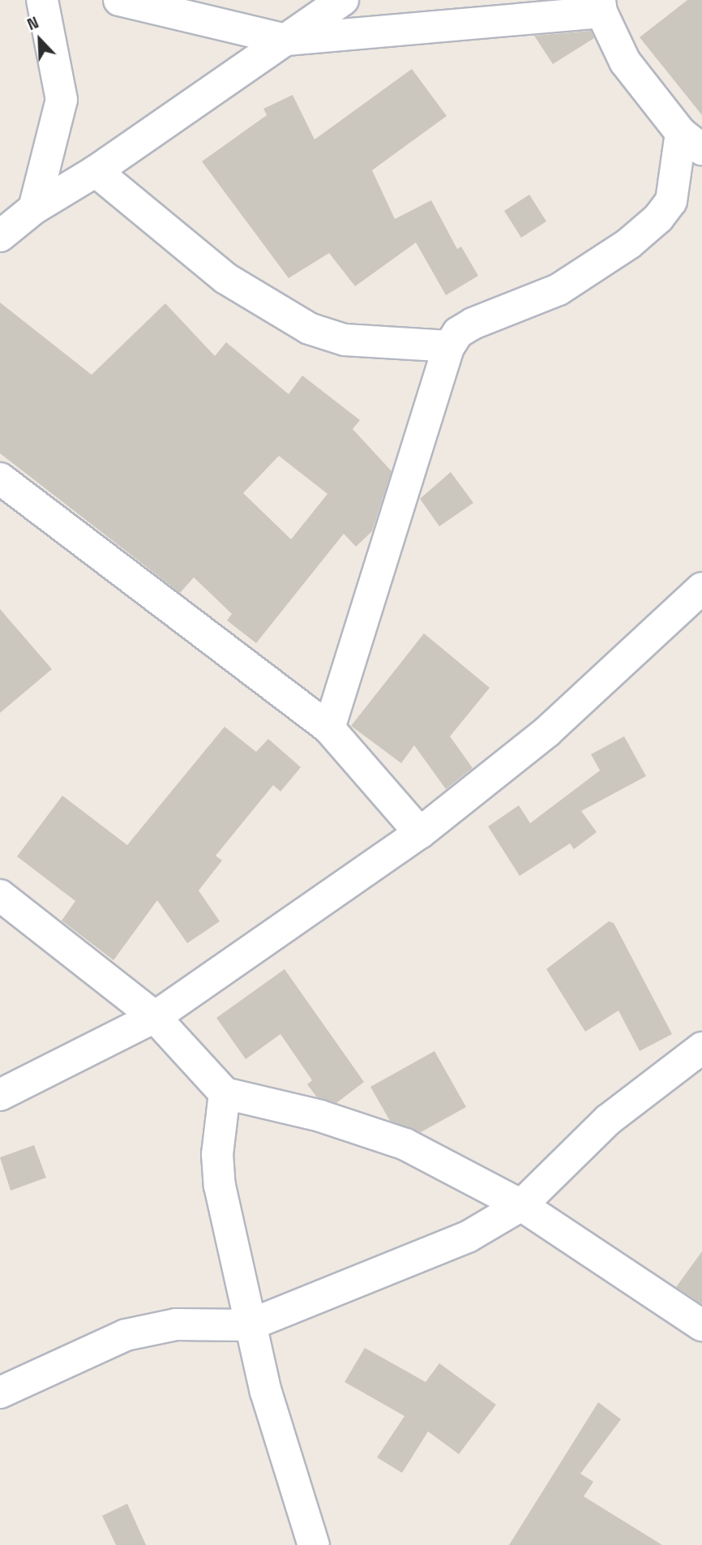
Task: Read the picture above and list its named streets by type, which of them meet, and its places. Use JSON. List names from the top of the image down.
{
  "north": "top left"
}
